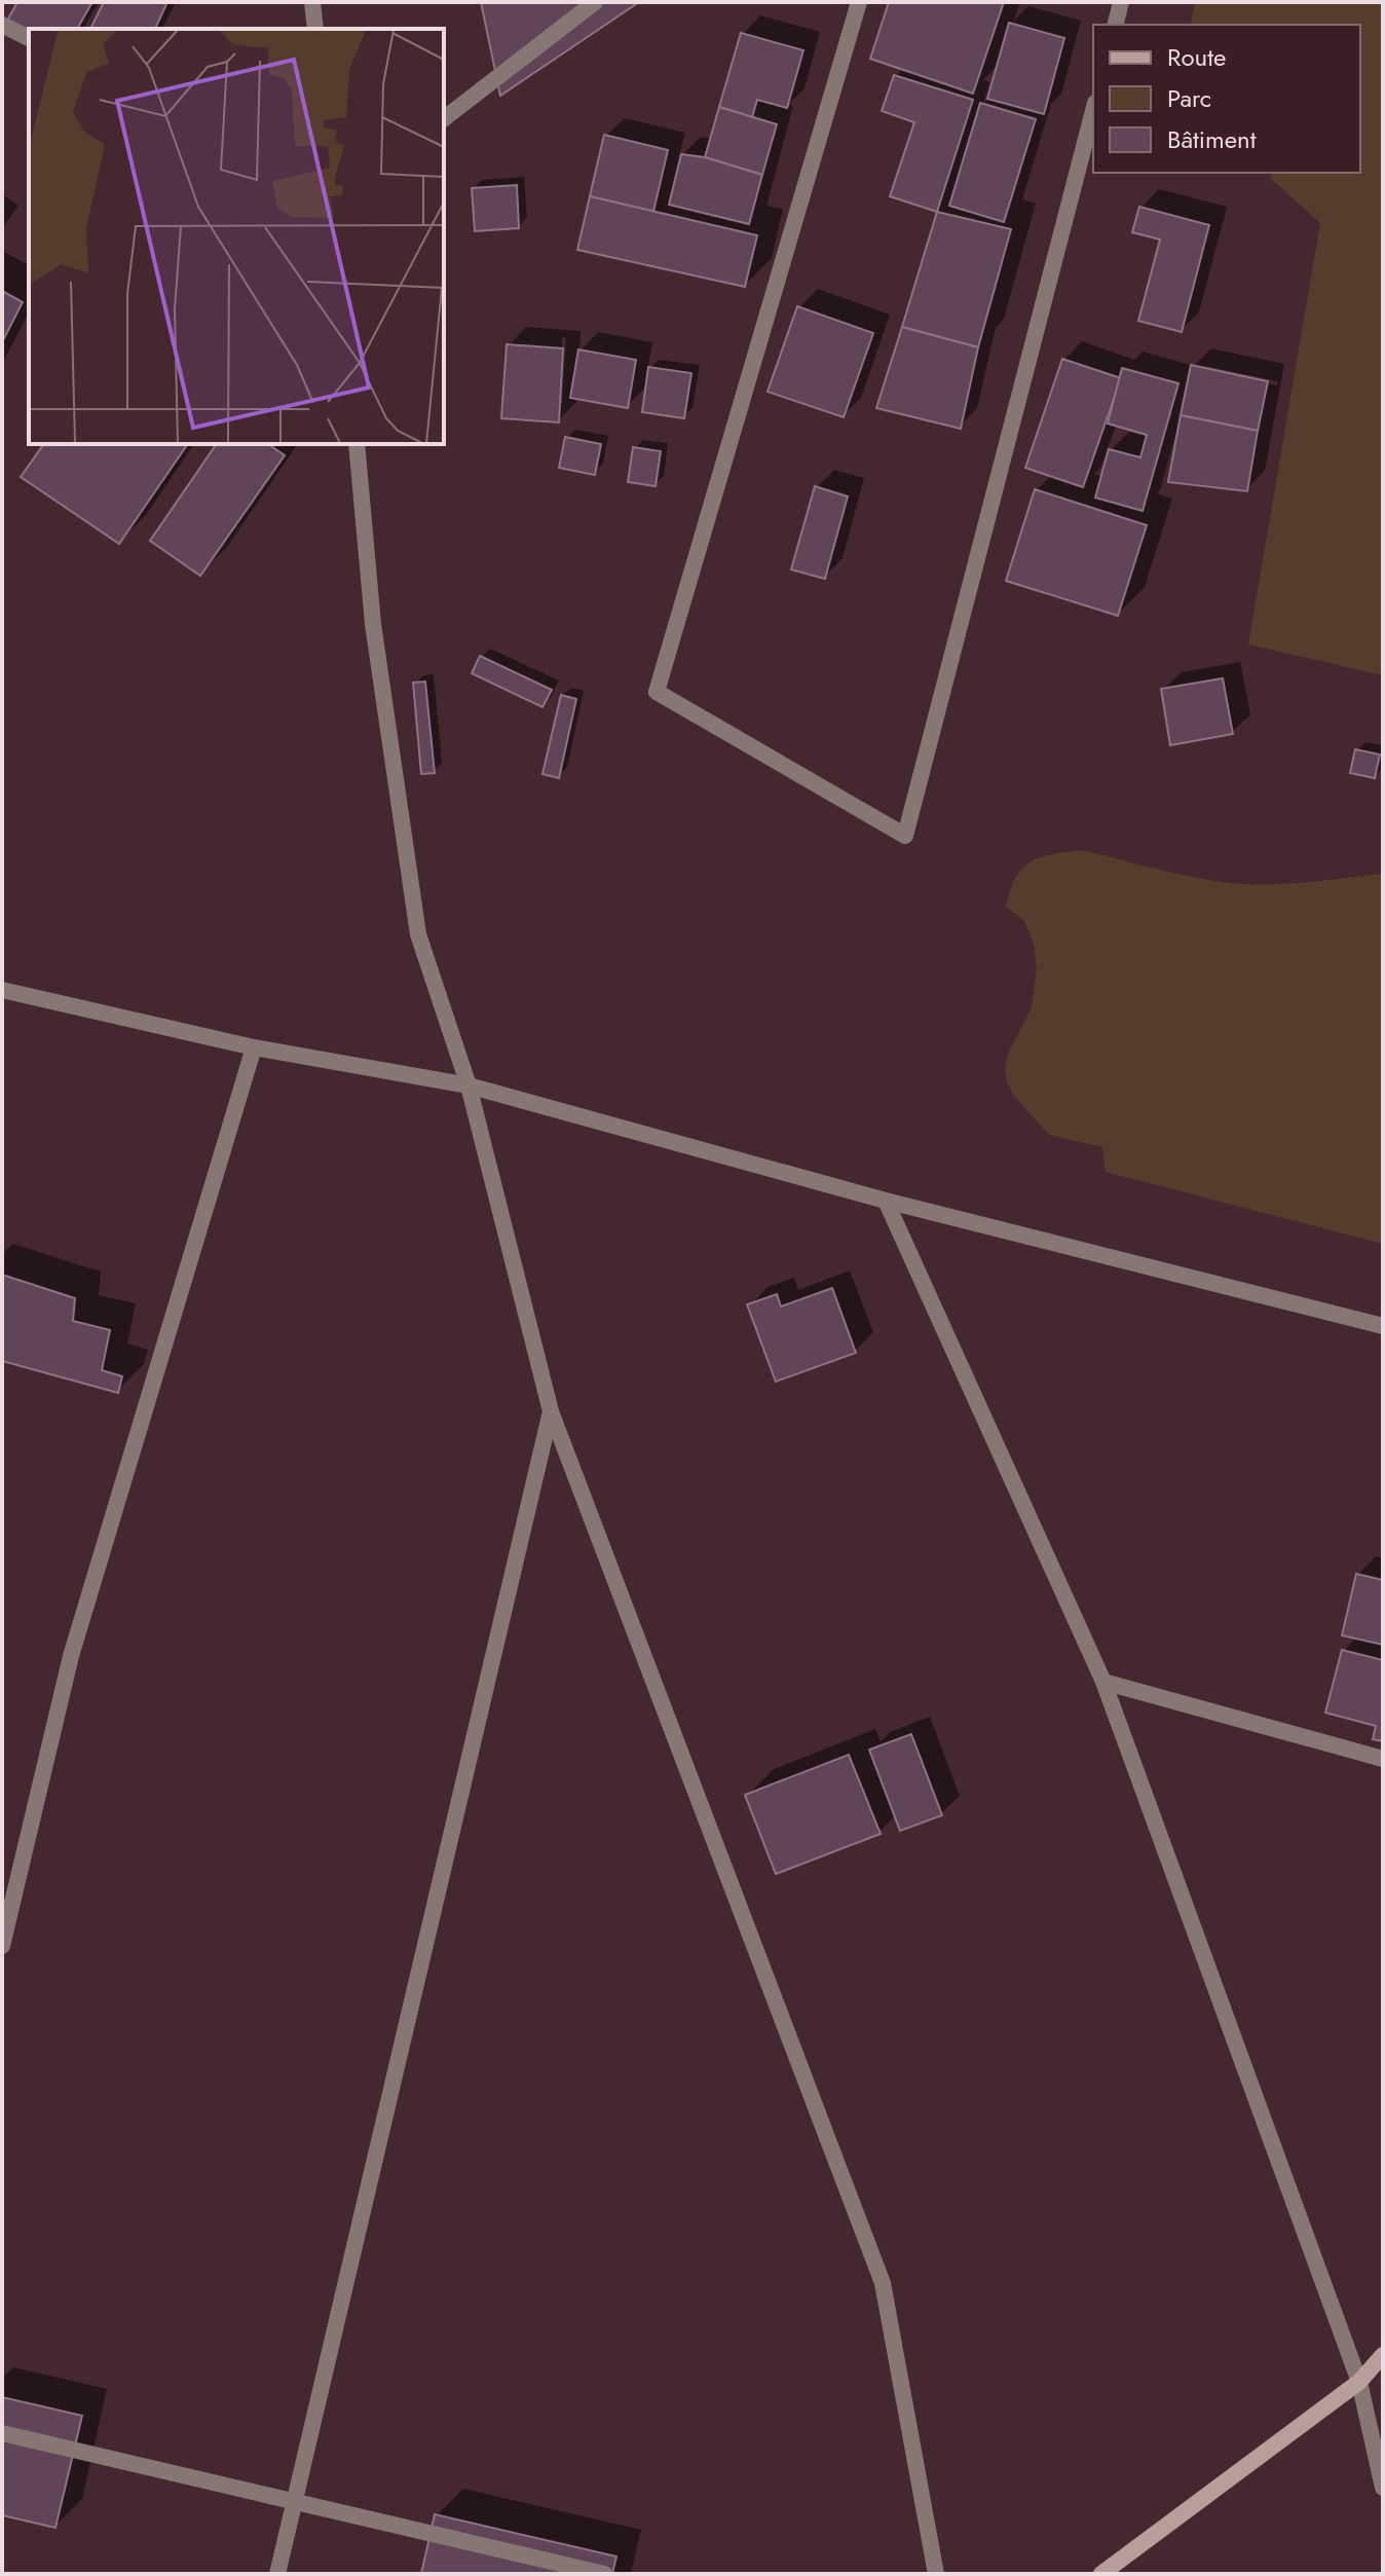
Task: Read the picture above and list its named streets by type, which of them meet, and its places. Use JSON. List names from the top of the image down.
{
  "legend": ["Route", "Parc", "Bâtiment"]
}
